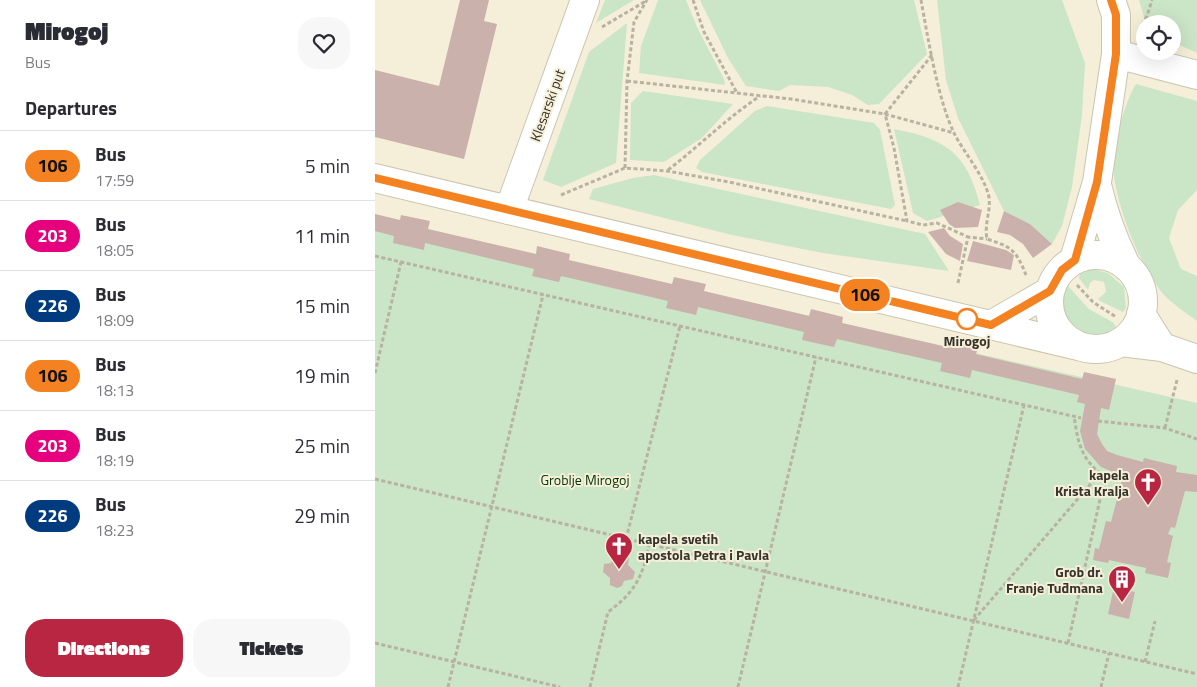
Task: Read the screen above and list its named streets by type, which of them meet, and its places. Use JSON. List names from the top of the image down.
{
  "streets": {
    "main road": ["Klesarski put"]
  },
  "parks": ["Groblje Mirogoj"],
  "places": {
    "other": ["Mirogoj"],
    "church": ["kapela Krista Kralja", "kapela svetih apostola Petra i Pavla"],
    "building": ["Grob dr. Franje Tuđmana"]
  },
  "lines": ["bus line 106"],
  "page": {
    "heading": [
      ["Mirogoj", "Bus"],
      "Departures"
    ],
    "on_map": "106",
    "list": [
      {
        "mark": "106",
        "name": "Bus",
        "note": "17:59",
        "value": "5 min"
      },
      {
        "mark": "203",
        "name": "Bus",
        "note": "18:05",
        "value": "11 min"
      },
      {
        "mark": "226",
        "name": "Bus",
        "note": "18:09",
        "value": "15 min"
      },
      {
        "mark": "106",
        "name": "Bus",
        "note": "18:13",
        "value": "19 min"
      },
      {
        "mark": "203",
        "name": "Bus",
        "note": "18:19",
        "value": "25 min"
      },
      {
        "mark": "226",
        "name": "Bus",
        "note": "18:23",
        "value": "29 min"
      }
    ],
    "buttons": ["Directions", "Tickets"]
  }
}
